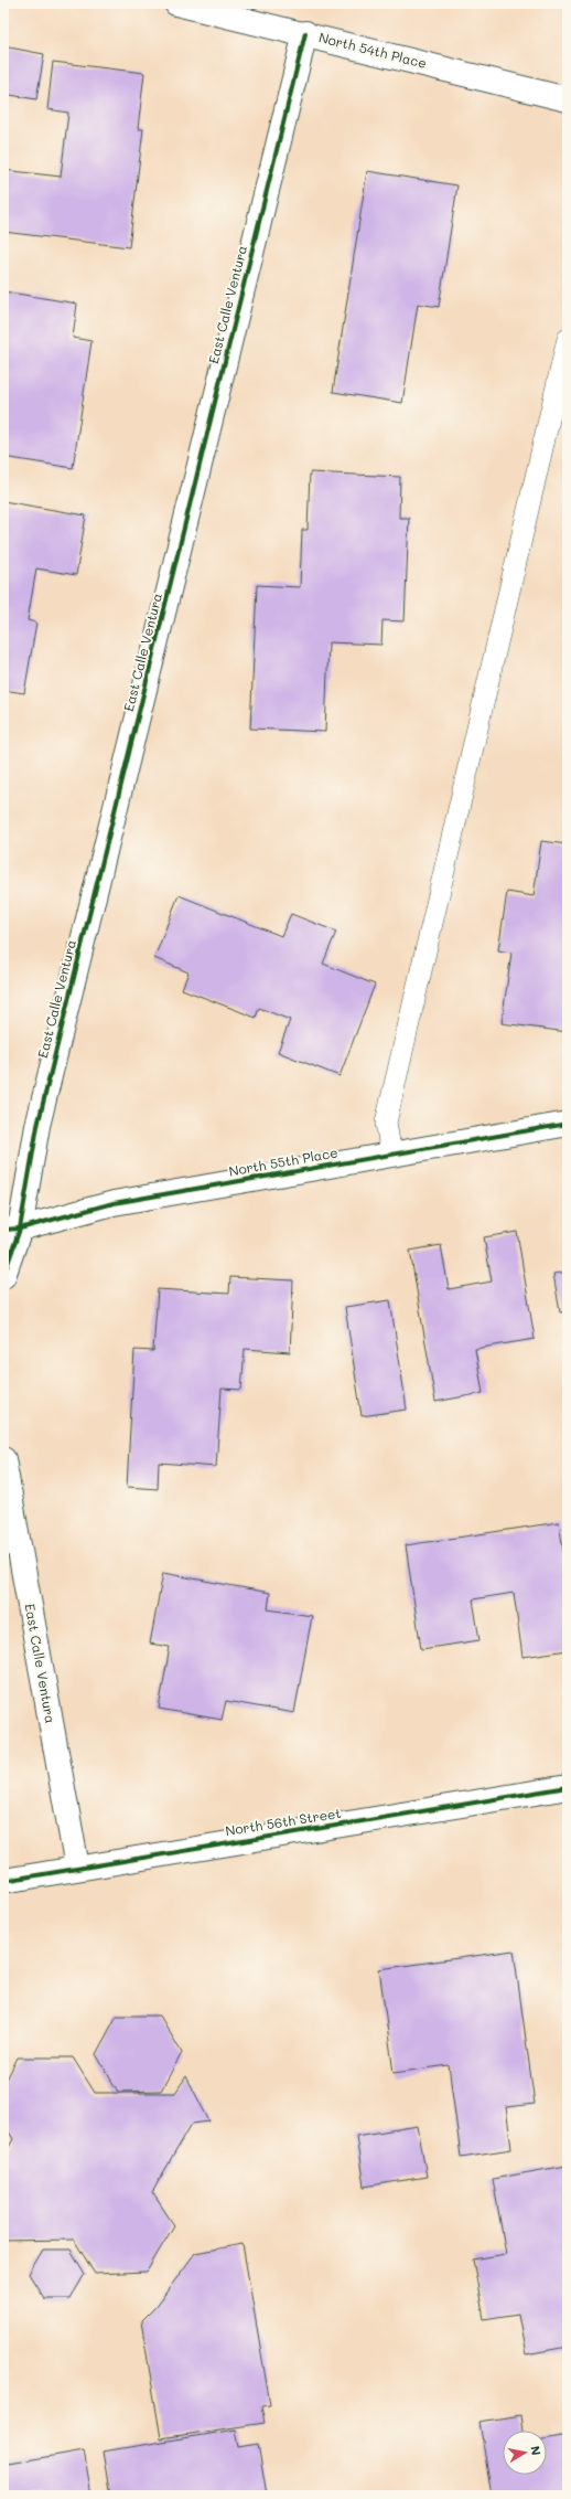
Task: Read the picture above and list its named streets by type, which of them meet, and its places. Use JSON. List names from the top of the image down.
{
  "streets": {
    "street": [
      "North 54th Place",
      "East Calle Ventura",
      "North 55th Place",
      "North 56th Street"
    ]
  },
  "crossings": [
    ["North 54th Place", "East Calle Ventura"],
    ["East Calle Ventura", "North 55th Place"],
    ["East Calle Ventura", "North 56th Street"]
  ],
  "north": "right"
}
